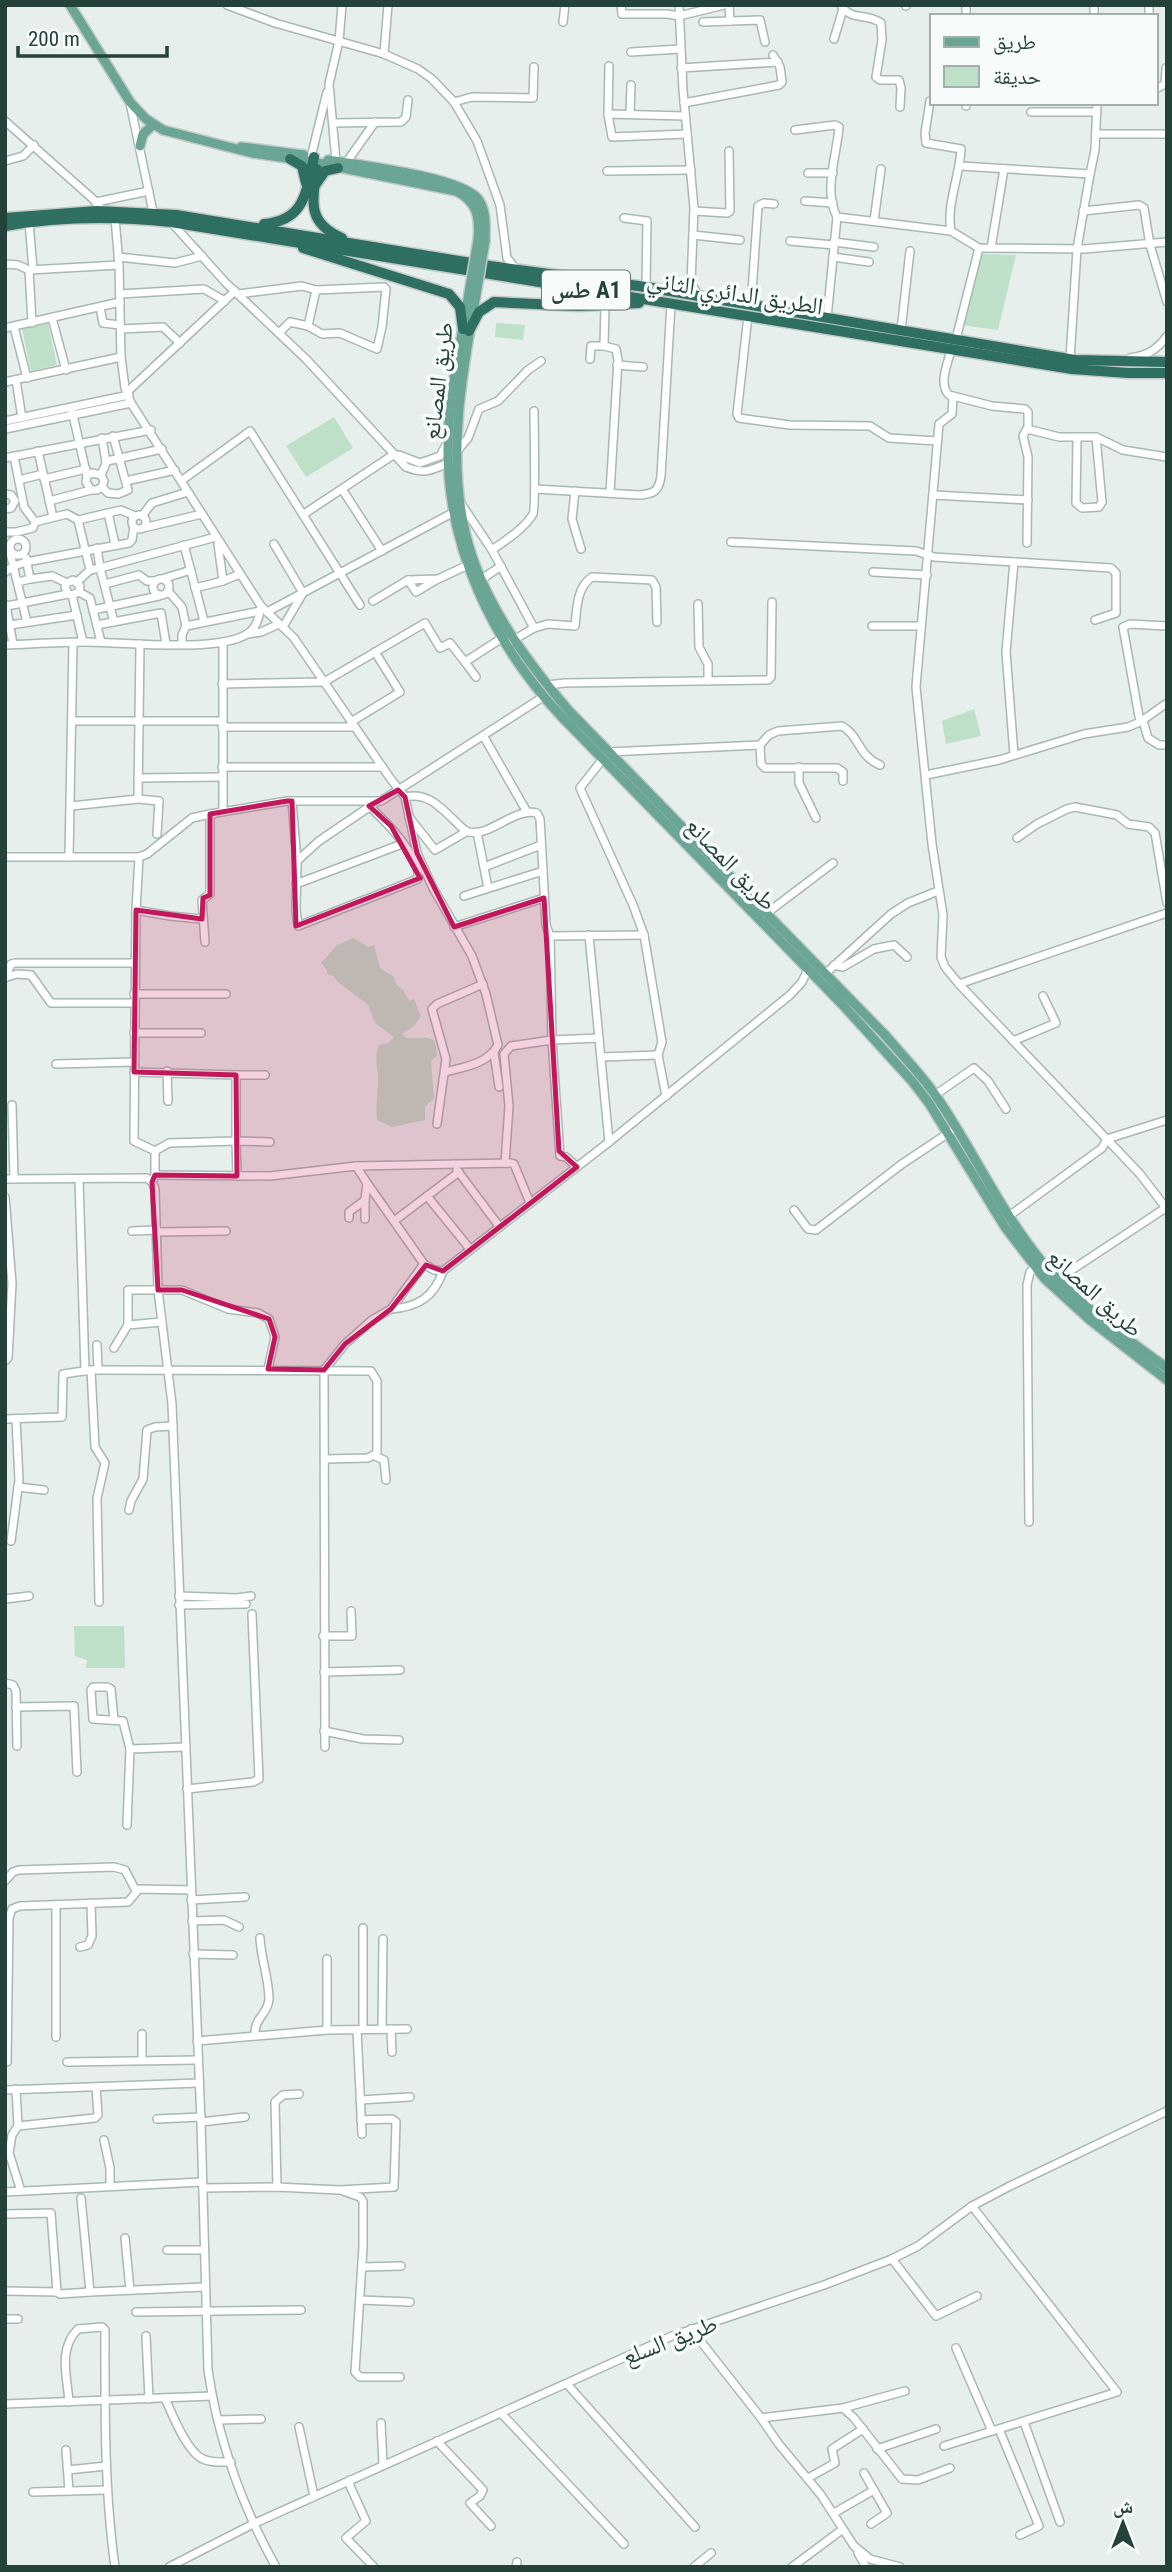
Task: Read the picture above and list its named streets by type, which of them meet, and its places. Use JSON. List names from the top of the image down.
{
  "streets": {
    "highway": ["طس A1", "الطريق الدائري الثاني"],
    "main road": ["طريق المصانع"],
    "street": ["طريق السلع"]
  },
  "legend": ["طريق", "حديقة"],
  "scale_bar": "200 m",
  "north": "top"
}
